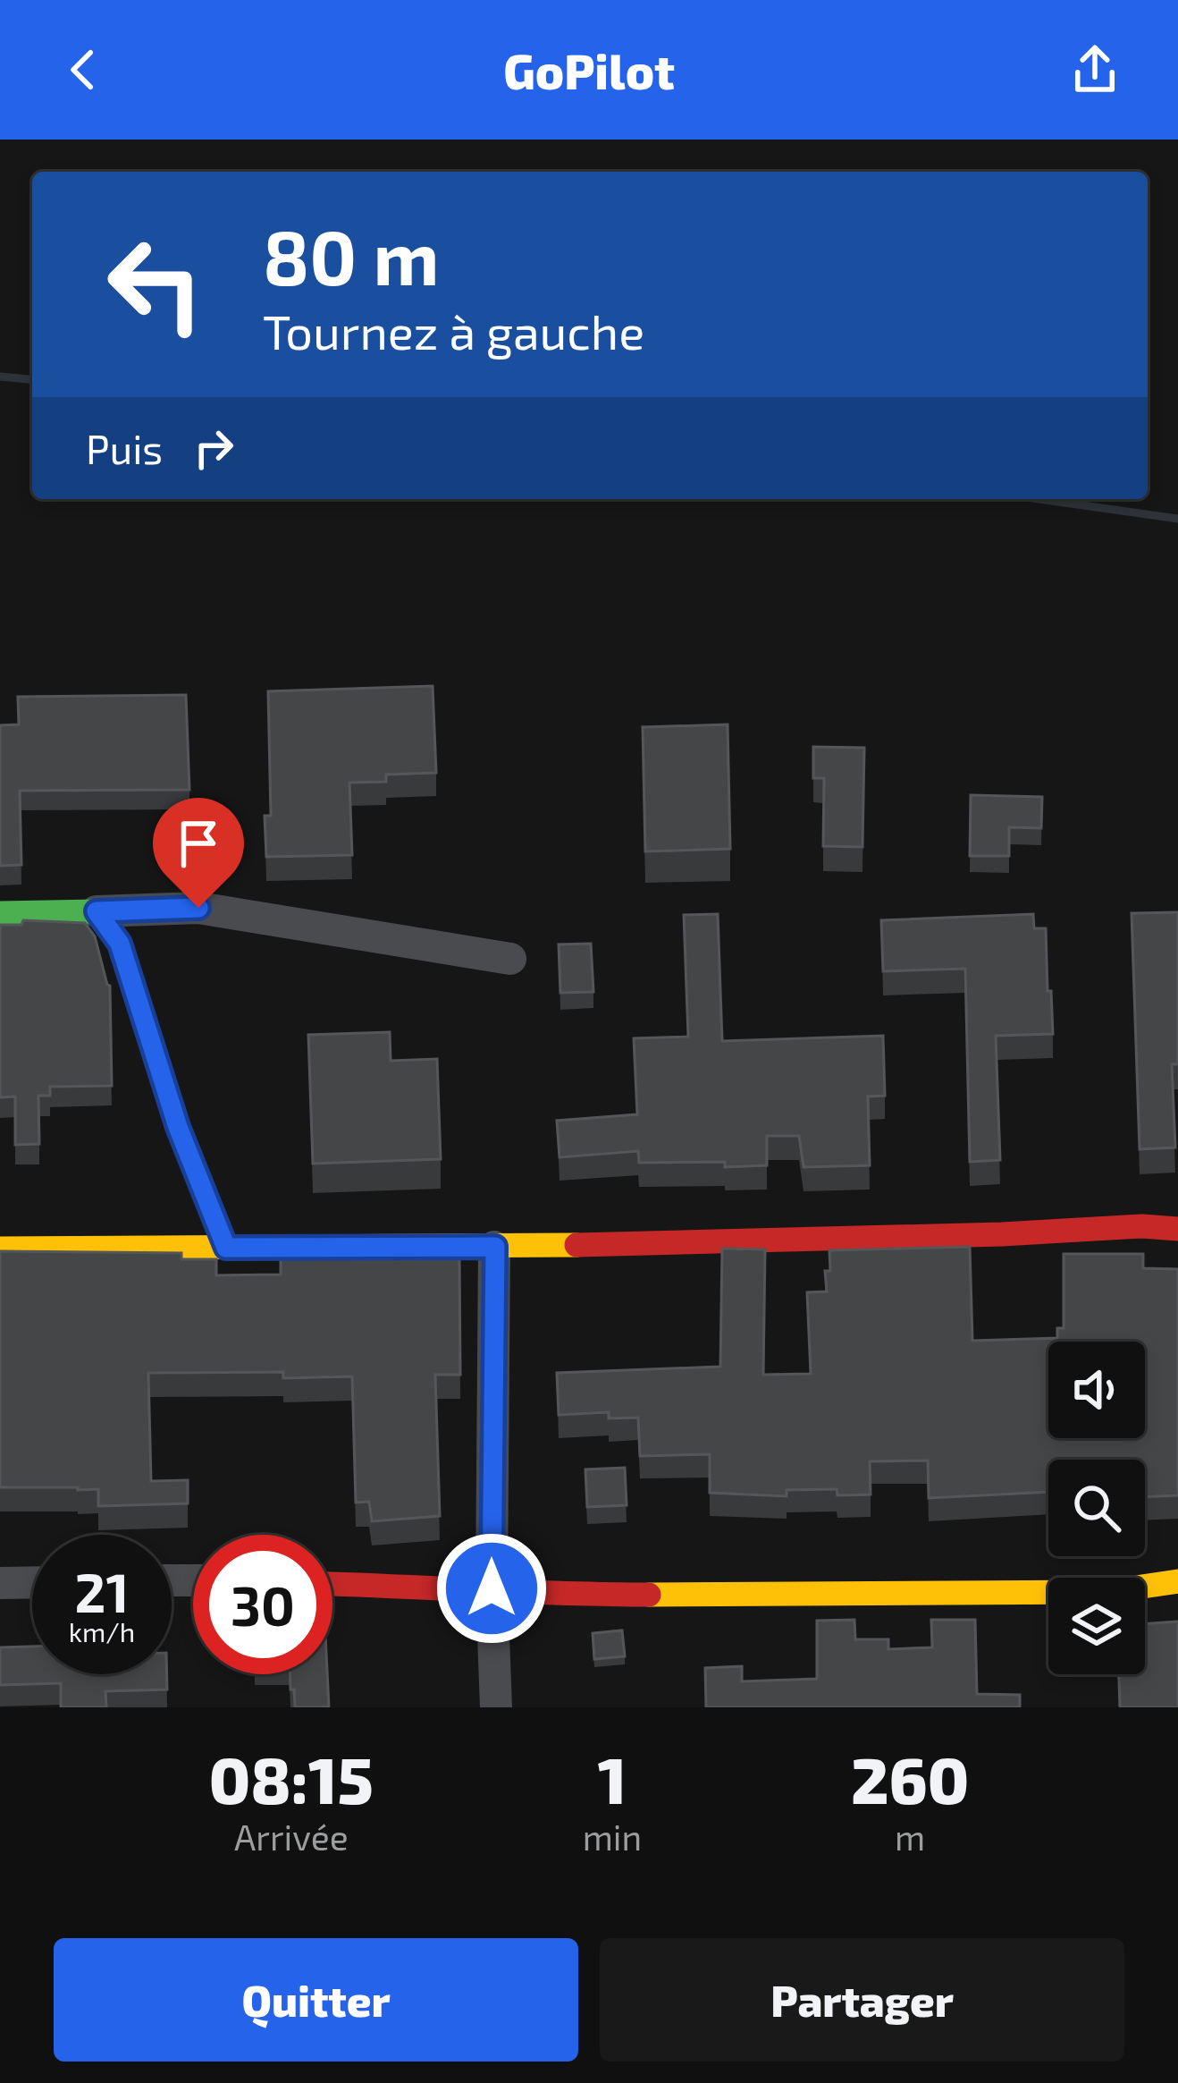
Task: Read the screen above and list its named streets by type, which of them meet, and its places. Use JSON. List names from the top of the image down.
{
  "page": {
    "header": "GoPilot",
    "turn": ["80 m", "Tournez à gauche"],
    "then": "Puis",
    "speed": "21 km/h",
    "limit": "30",
    "eta": [
      "08:15",
      "Arrivée",
      "1",
      "min",
      "260",
      "m"
    ],
    "buttons": ["Quitter", "Partager"]
  }
}
